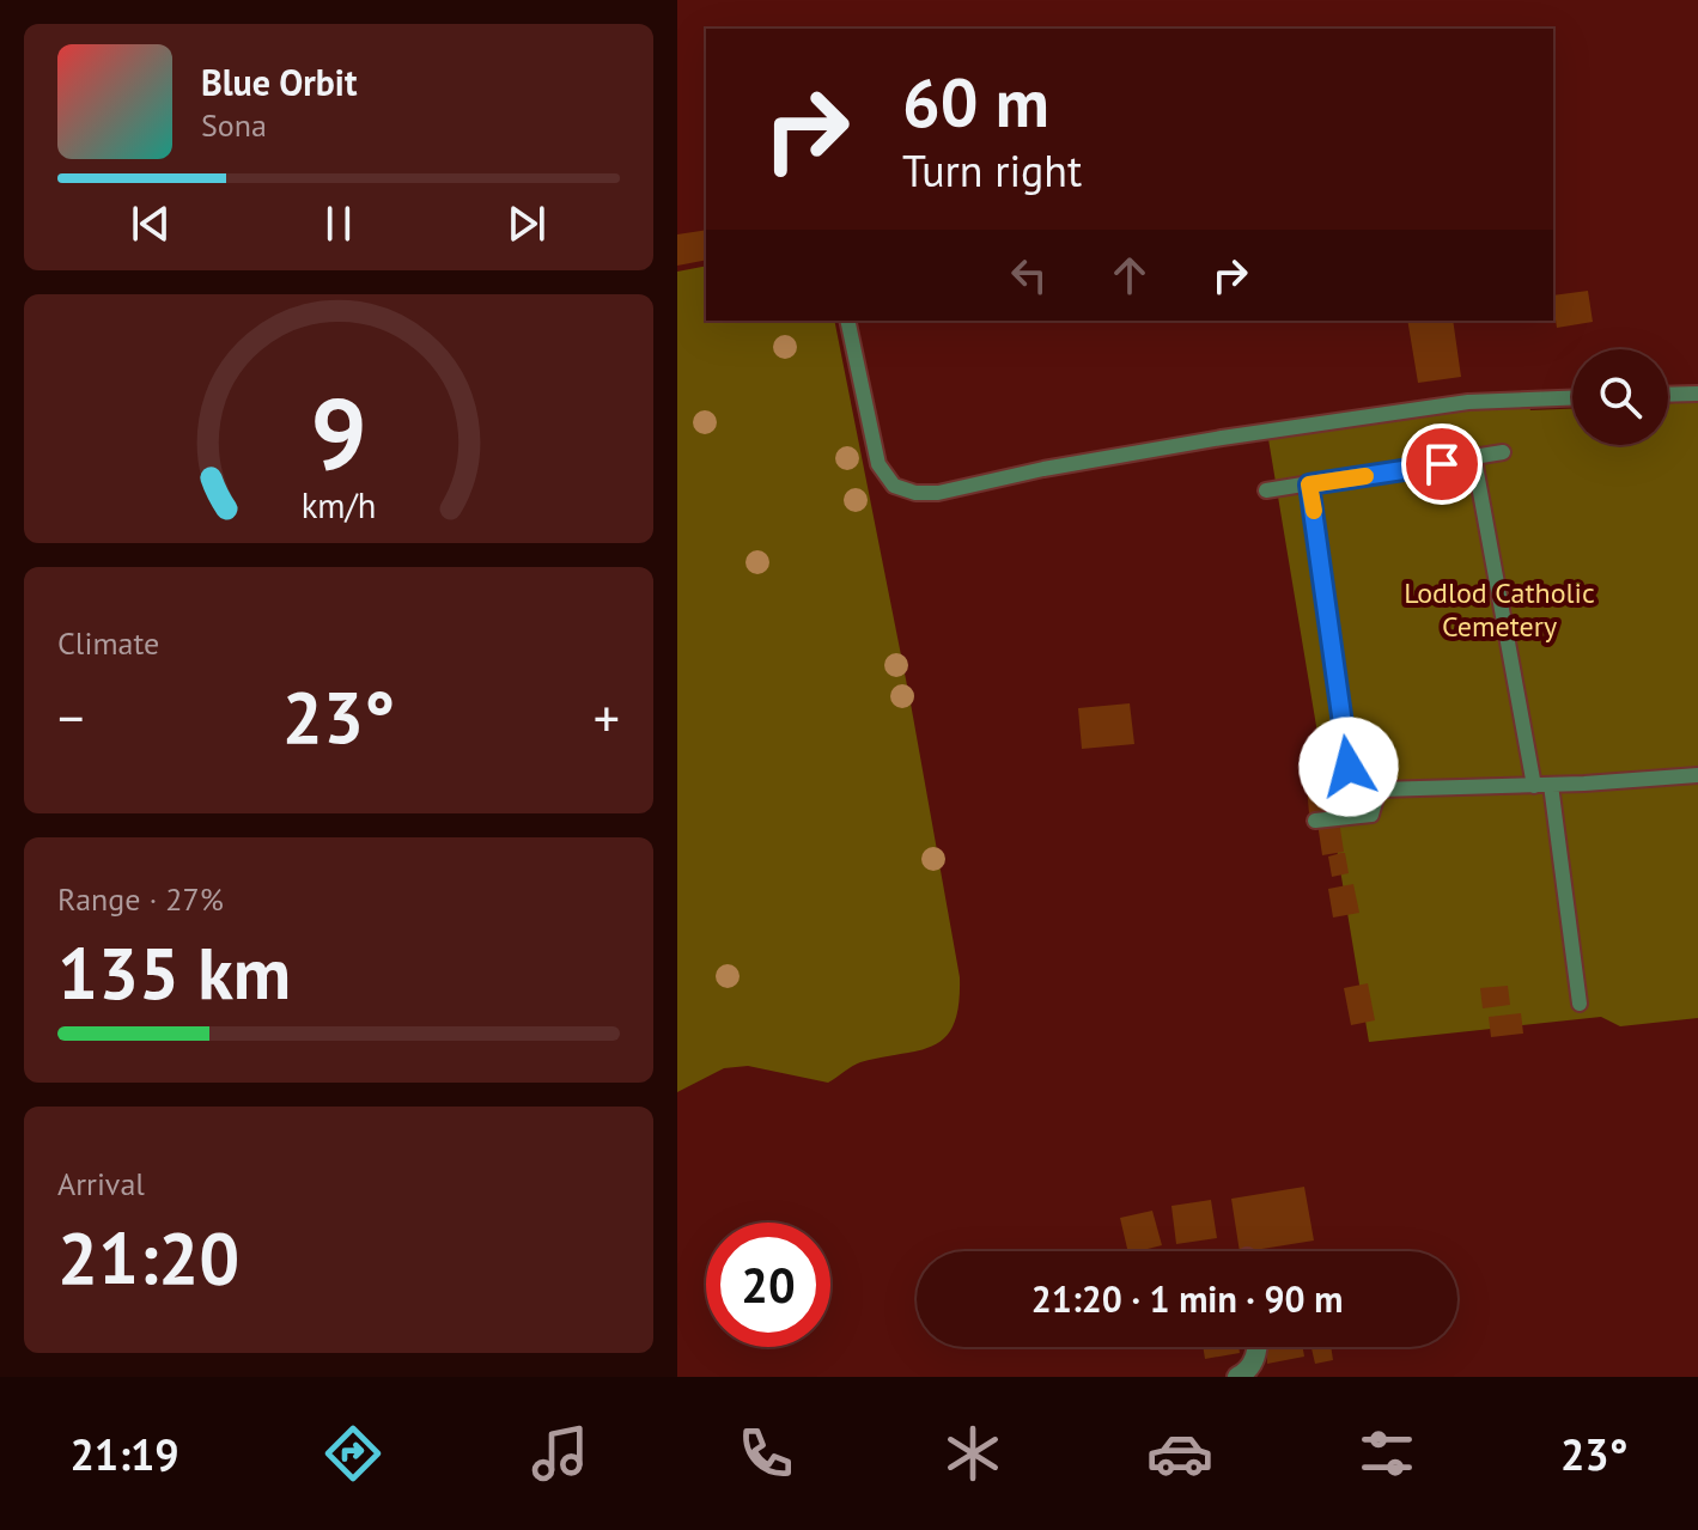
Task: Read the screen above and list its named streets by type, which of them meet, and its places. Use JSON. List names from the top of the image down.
{
  "parks": ["Lodlod Catholic Cemetery"],
  "page": {
    "turn": ["60 m", "Turn right"],
    "song": ["Blue Orbit", "Sona"],
    "tile": [
      "Climate",
      ["Range · 27%", "135 km"],
      ["Arrival", "21:20"]
    ],
    "heat": ["−", "23°", "+"],
    "limit": "20",
    "trip": "21:20 · 1 min · 90 m",
    "tabs": ["21:19", "23°"],
    "gauge": ["9", "km/h"]
  }
}
